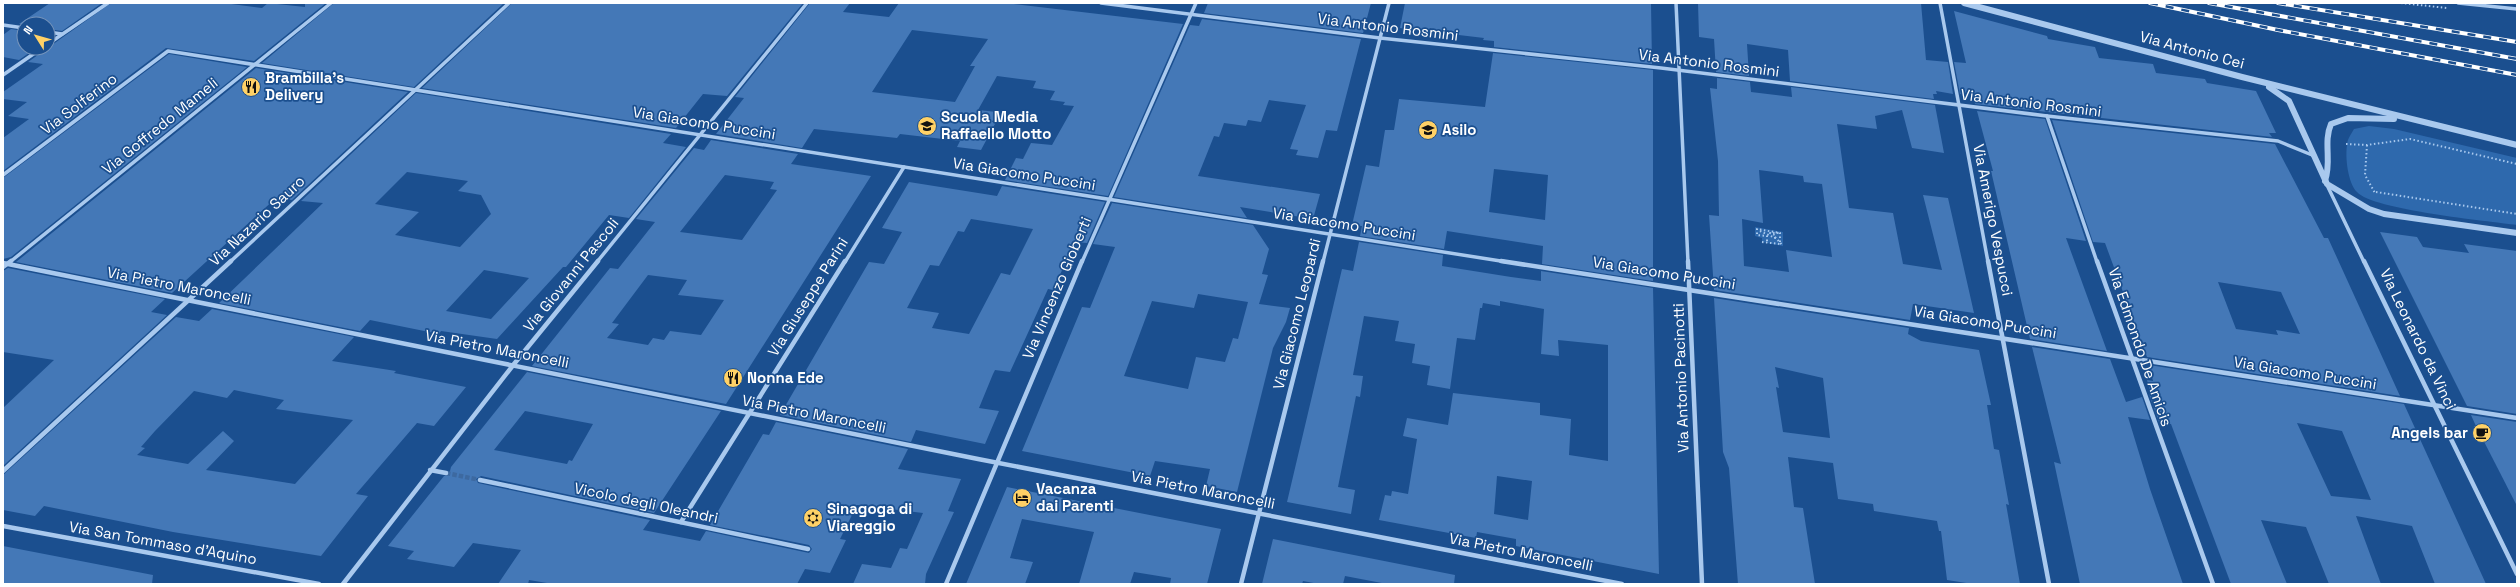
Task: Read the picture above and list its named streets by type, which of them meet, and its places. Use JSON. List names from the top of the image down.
{
  "streets": {
    "street": [
      "Via Antonio Rosmini",
      "Via Antonio Cei",
      "Via Solferino",
      "Via Giacomo Puccini",
      "Via Goffredo Mameli",
      "Via Amerigo Vespucci",
      "Via Nazario Sauro",
      "Via Giovanni Pascoli",
      "Via Pietro Maroncelli",
      "Via Vincenzo Gioberti",
      "Via Giuseppe Parini",
      "Via Giacomo Leopardi",
      "Via Leonardo da Vinci",
      "Via Edmondo De Amicis",
      "Via Antonio Pacinotti",
      "Vicolo degli Oleandri",
      "Via San Tommaso d'Aquino"
    ]
  },
  "crossings": [
    ["Via Antonio Rosmini", "Via Amerigo Vespucci"],
    ["Via Antonio Rosmini", "Via Vincenzo Gioberti"],
    ["Via Antonio Rosmini", "Via Giacomo Leopardi"],
    ["Via Antonio Rosmini", "Via Leonardo da Vinci"],
    ["Via Antonio Rosmini", "Via Edmondo De Amicis"],
    ["Via Antonio Rosmini", "Via Antonio Pacinotti"],
    ["Via Antonio Cei", "Via Leonardo da Vinci"],
    ["Via Solferino", "Via Giacomo Puccini"],
    ["Via Giacomo Puccini", "Via Goffredo Mameli"],
    ["Via Giacomo Puccini", "Via Amerigo Vespucci"],
    ["Via Giacomo Puccini", "Via Nazario Sauro"],
    ["Via Giacomo Puccini", "Via Giovanni Pascoli"],
    ["Via Giacomo Puccini", "Via Vincenzo Gioberti"],
    ["Via Giacomo Puccini", "Via Giuseppe Parini"],
    ["Via Giacomo Puccini", "Via Giacomo Leopardi"],
    ["Via Giacomo Puccini", "Via Leonardo da Vinci"],
    ["Via Giacomo Puccini", "Via Edmondo De Amicis"],
    ["Via Giacomo Puccini", "Via Antonio Pacinotti"],
    ["Via Goffredo Mameli", "Via Pietro Maroncelli"],
    ["Via Nazario Sauro", "Via Pietro Maroncelli"],
    ["Via Giovanni Pascoli", "Via Pietro Maroncelli"],
    ["Via Pietro Maroncelli", "Via Vincenzo Gioberti"],
    ["Via Pietro Maroncelli", "Via Giuseppe Parini"],
    ["Via Pietro Maroncelli", "Via Giacomo Leopardi"],
    ["Via Giuseppe Parini", "Vicolo degli Oleandri"]
  ],
  "places": {
    "restaurant": ["Brambilla's Delivery", "Nonna Ede"],
    "school or university": ["Scuola Media Raffaello Motto", "Asilo"],
    "cafe": ["Angels bar"],
    "hotel": ["Vacanza dai Parenti"],
    "synagogue": ["Sinagoga di Viareggio"]
  },
  "north": "top left"
}
